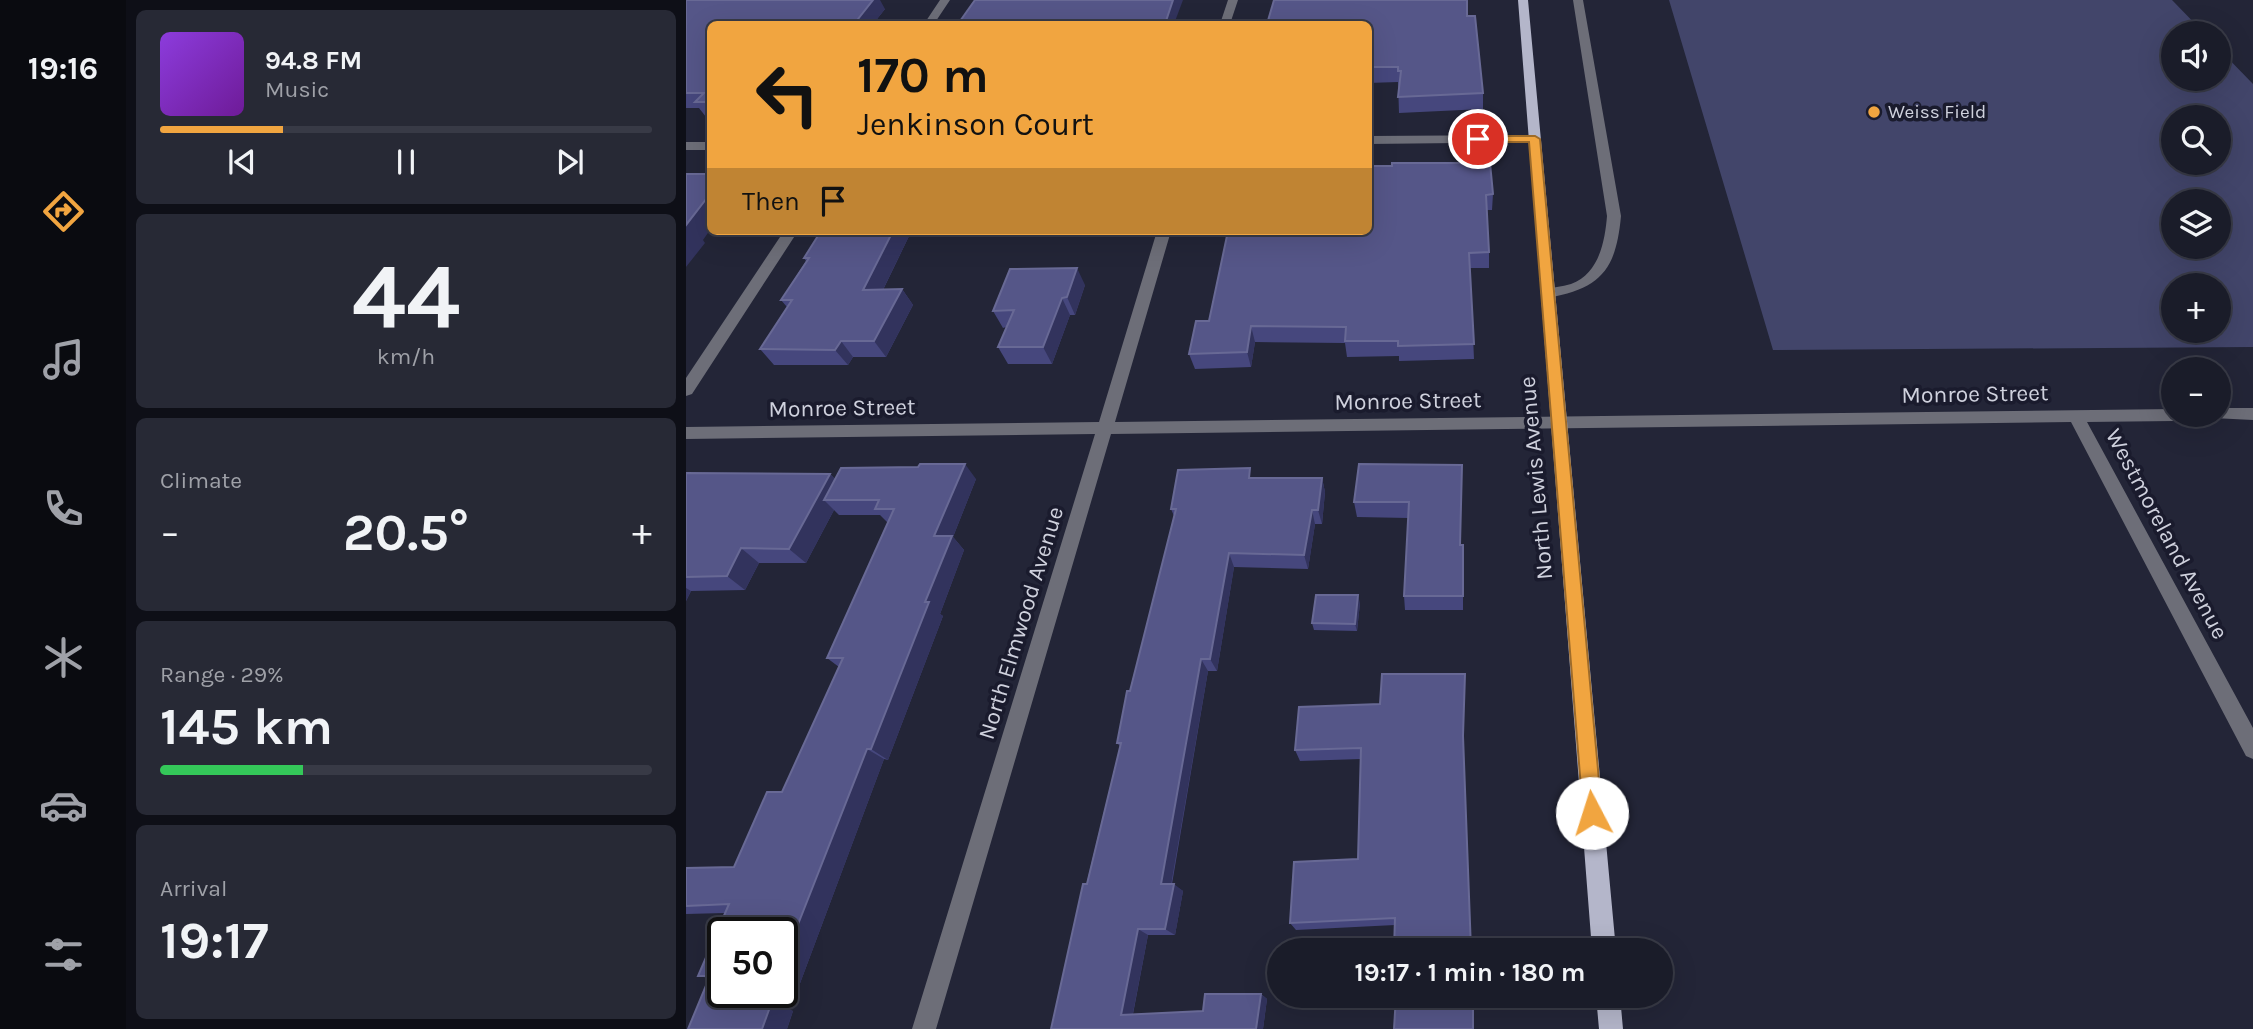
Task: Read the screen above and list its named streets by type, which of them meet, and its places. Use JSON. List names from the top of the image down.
{
  "streets": {
    "main road": ["North Lewis Avenue"],
    "street": ["Monroe Street", "Westmoreland Avenue", "North Elmwood Avenue"]
  },
  "crossings": [
    ["Monroe Street", "North Lewis Avenue"],
    ["Monroe Street", "Westmoreland Avenue"],
    ["Monroe Street", "North Elmwood Avenue"]
  ],
  "places": ["Weiss Field"],
  "page": {
    "tabs": "19:16",
    "map_buttons": ["+", "−"],
    "turn": ["170 m", "Jenkinson Court"],
    "song": ["94.8 FM", "Music"],
    "then": "Then",
    "tile": [
      ["44", "km/h"],
      "Climate",
      ["Range · 29%", "145 km"],
      ["Arrival", "19:17"]
    ],
    "heat": ["−", "20.5°", "+"],
    "limit": "50",
    "trip": "19:17 · 1 min · 180 m"
  }
}
